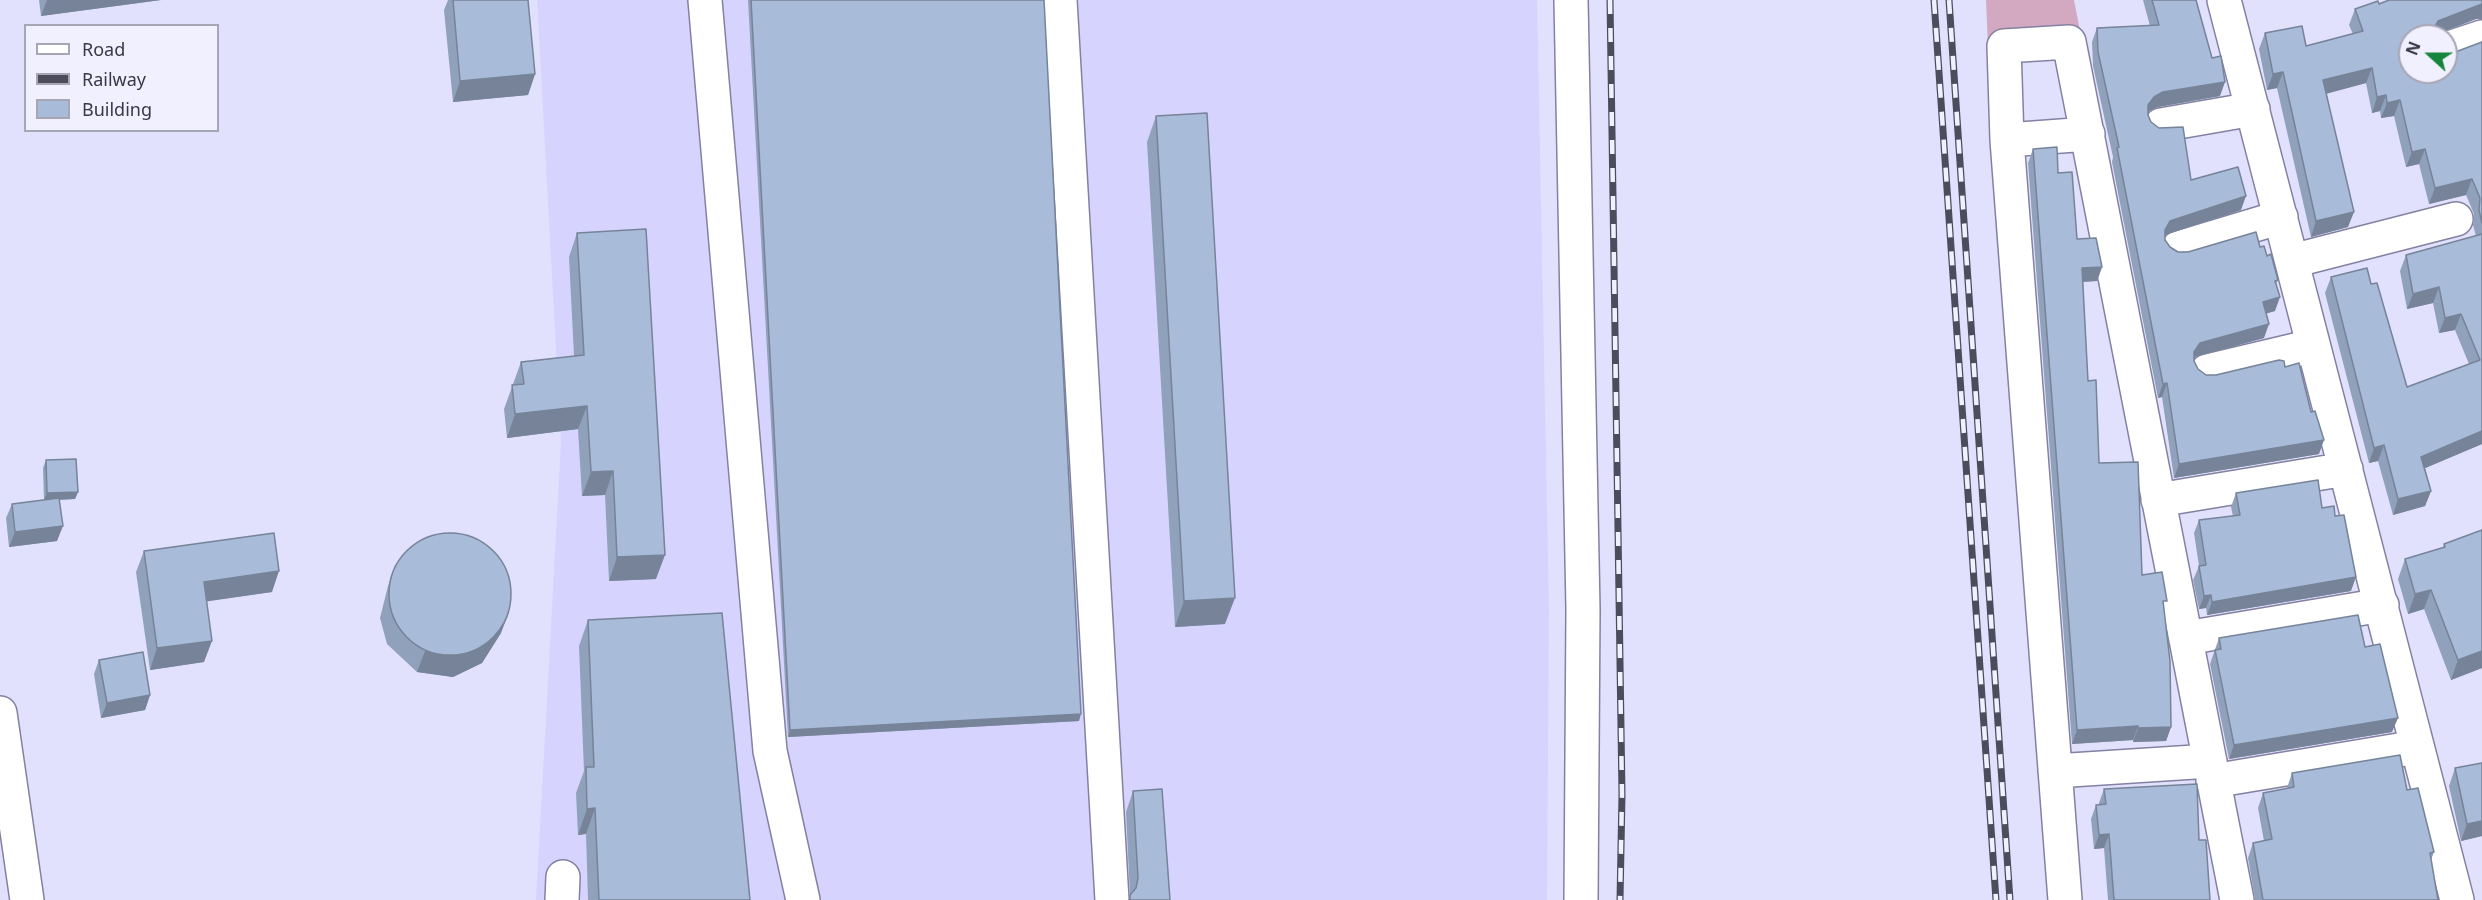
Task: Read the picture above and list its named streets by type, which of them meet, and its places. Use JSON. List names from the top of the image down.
{
  "legend": ["Road", "Railway", "Building"],
  "north": "left"
}
